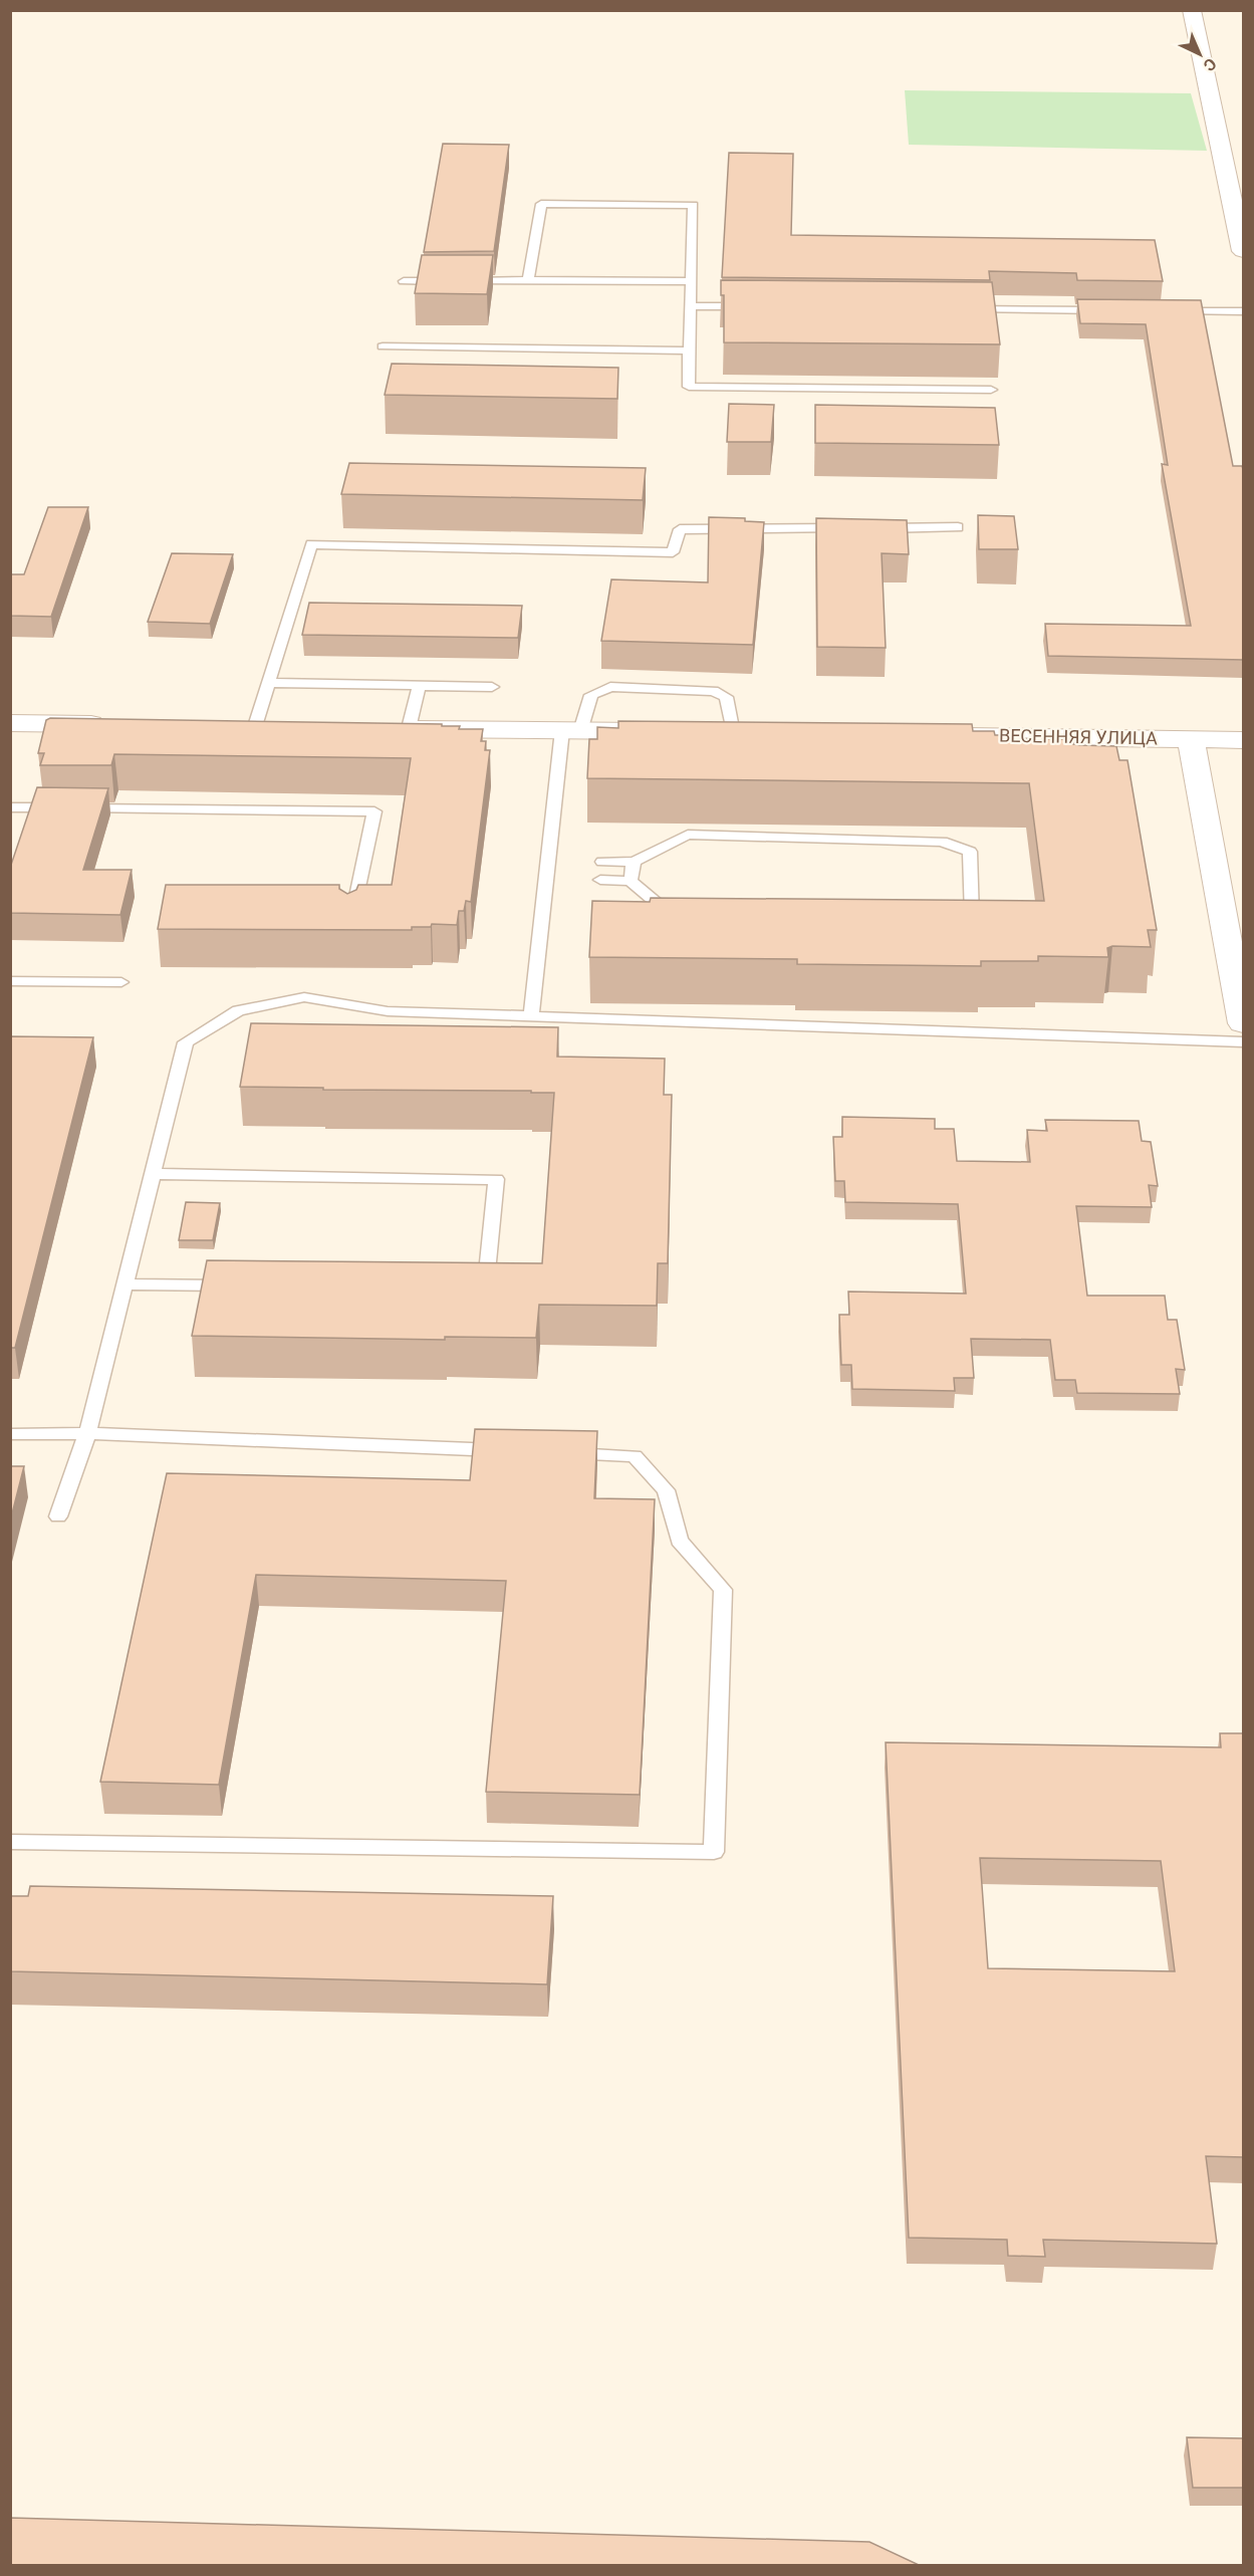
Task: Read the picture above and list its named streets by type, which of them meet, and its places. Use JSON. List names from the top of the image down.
{
  "streets": {
    "street": ["ВЕСЕННЯЯ УЛИЦА"]
  },
  "north": "bottom right"
}
